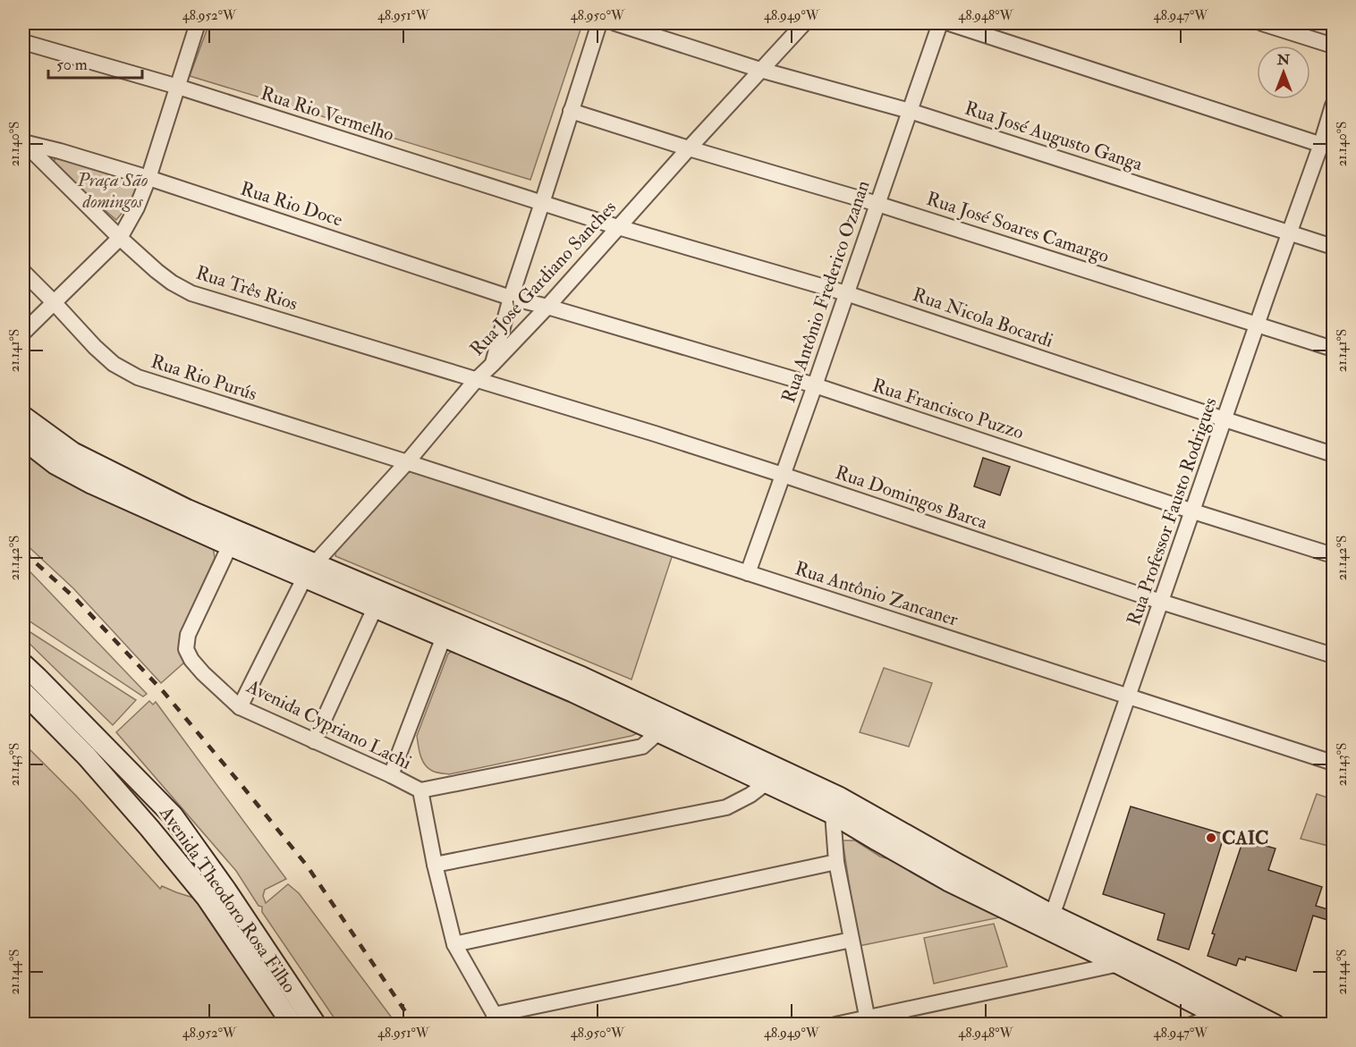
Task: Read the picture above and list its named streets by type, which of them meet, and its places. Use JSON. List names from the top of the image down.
{
  "streets": {
    "main road": ["Avenida Theodoro Rosa Filho"],
    "street": [
      "Rua Rio Vermelho",
      "Rua José Augusto Ganga",
      "Rua Rio Doce",
      "Rua José Soares Camargo",
      "Rua José Gardiano Sanches",
      "Rua Três Rios",
      "Rua Antônio Frederico Ozanan",
      "Rua Nicola Bocardi",
      "Rua Rio Purús",
      "Rua Francisco Puzzo",
      "Rua Domingos Barca",
      "Rua Professor Fausto Rodrigues",
      "Rua Antônio Zancaner",
      "Avenida Cypriano Lachi"
    ]
  },
  "crossings": [
    ["Rua Rio Vermelho", "Rua José Gardiano Sanches"],
    ["Rua Rio Vermelho", "Rua Nicola Bocardi"],
    ["Rua José Augusto Ganga", "Rua José Gardiano Sanches"],
    ["Rua José Augusto Ganga", "Rua Antônio Frederico Ozanan"],
    ["Rua José Augusto Ganga", "Rua Professor Fausto Rodrigues"],
    ["Rua Rio Doce", "Rua José Gardiano Sanches"],
    ["Rua Rio Doce", "Rua Três Rios"],
    ["Rua Rio Doce", "Rua Francisco Puzzo"],
    ["Rua José Soares Camargo", "Rua José Gardiano Sanches"],
    ["Rua José Soares Camargo", "Rua Antônio Frederico Ozanan"],
    ["Rua José Soares Camargo", "Rua Professor Fausto Rodrigues"],
    ["Rua José Gardiano Sanches", "Rua Três Rios"],
    ["Rua José Gardiano Sanches", "Rua Nicola Bocardi"],
    ["Rua José Gardiano Sanches", "Rua Rio Purús"],
    ["Rua José Gardiano Sanches", "Rua Francisco Puzzo"],
    ["Rua José Gardiano Sanches", "Rua Domingos Barca"],
    ["Rua José Gardiano Sanches", "Rua Antônio Zancaner"],
    ["Rua José Gardiano Sanches", "Avenida Cypriano Lachi"],
    ["Rua Três Rios", "Rua Domingos Barca"],
    ["Rua Antônio Frederico Ozanan", "Rua Nicola Bocardi"],
    ["Rua Antônio Frederico Ozanan", "Rua Francisco Puzzo"],
    ["Rua Antônio Frederico Ozanan", "Rua Domingos Barca"],
    ["Rua Antônio Frederico Ozanan", "Rua Antônio Zancaner"],
    ["Rua Nicola Bocardi", "Rua Professor Fausto Rodrigues"],
    ["Rua Rio Purús", "Rua Antônio Zancaner"],
    ["Rua Francisco Puzzo", "Rua Professor Fausto Rodrigues"],
    ["Rua Domingos Barca", "Rua Professor Fausto Rodrigues"],
    ["Rua Professor Fausto Rodrigues", "Rua Antônio Zancaner"]
  ],
  "parks": ["Praça São domingos"],
  "places": ["CAIC"],
  "scale_bar": "50 m",
  "north": "top",
  "coordinates": [
    "48.952°W",
    "48.951°W",
    "48.950°W",
    "48.949°W",
    "48.948°W",
    "48.947°W",
    "21.140°S",
    "21.141°S",
    "21.142°S",
    "21.143°S",
    "21.144°S"
  ]
}
